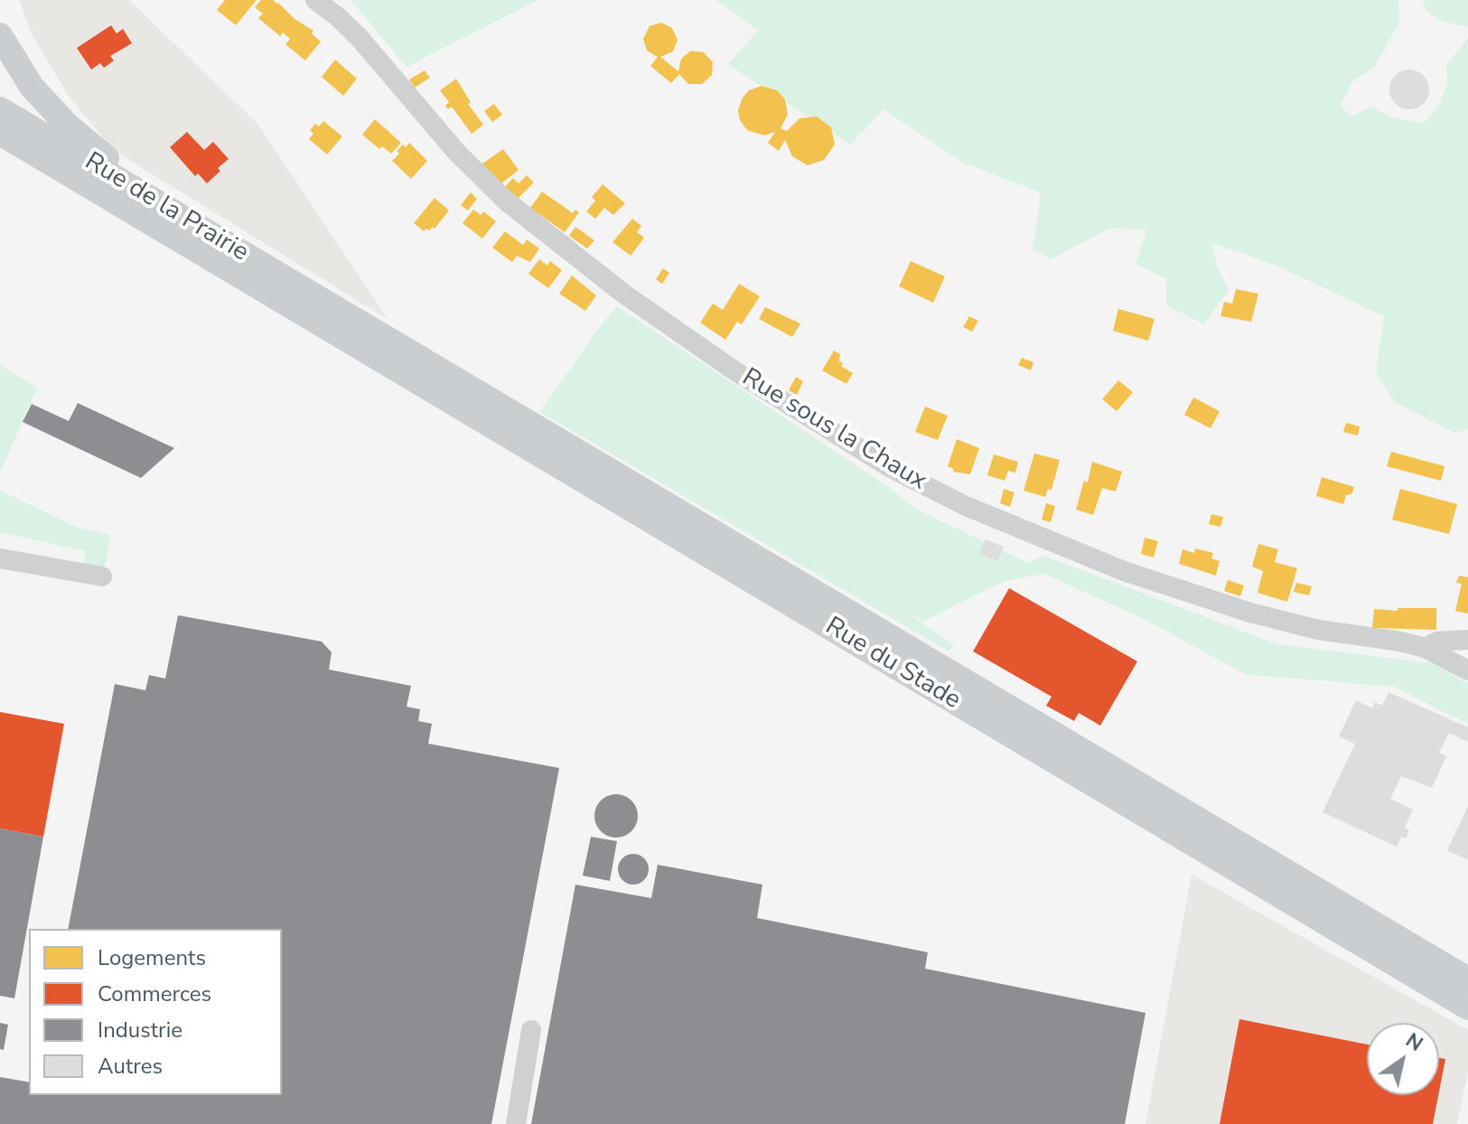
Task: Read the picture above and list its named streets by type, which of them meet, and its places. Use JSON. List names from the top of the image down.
{
  "streets": {
    "main road": ["Rue de la Prairie", "Rue du Stade"],
    "street": ["Rue sous la Chaux"]
  },
  "crossings": [
    ["Rue de la Prairie", "Rue du Stade"]
  ],
  "legend": [
    "Logements",
    "Commerces",
    "Industrie",
    "Autres"
  ],
  "north": "top right"
}
